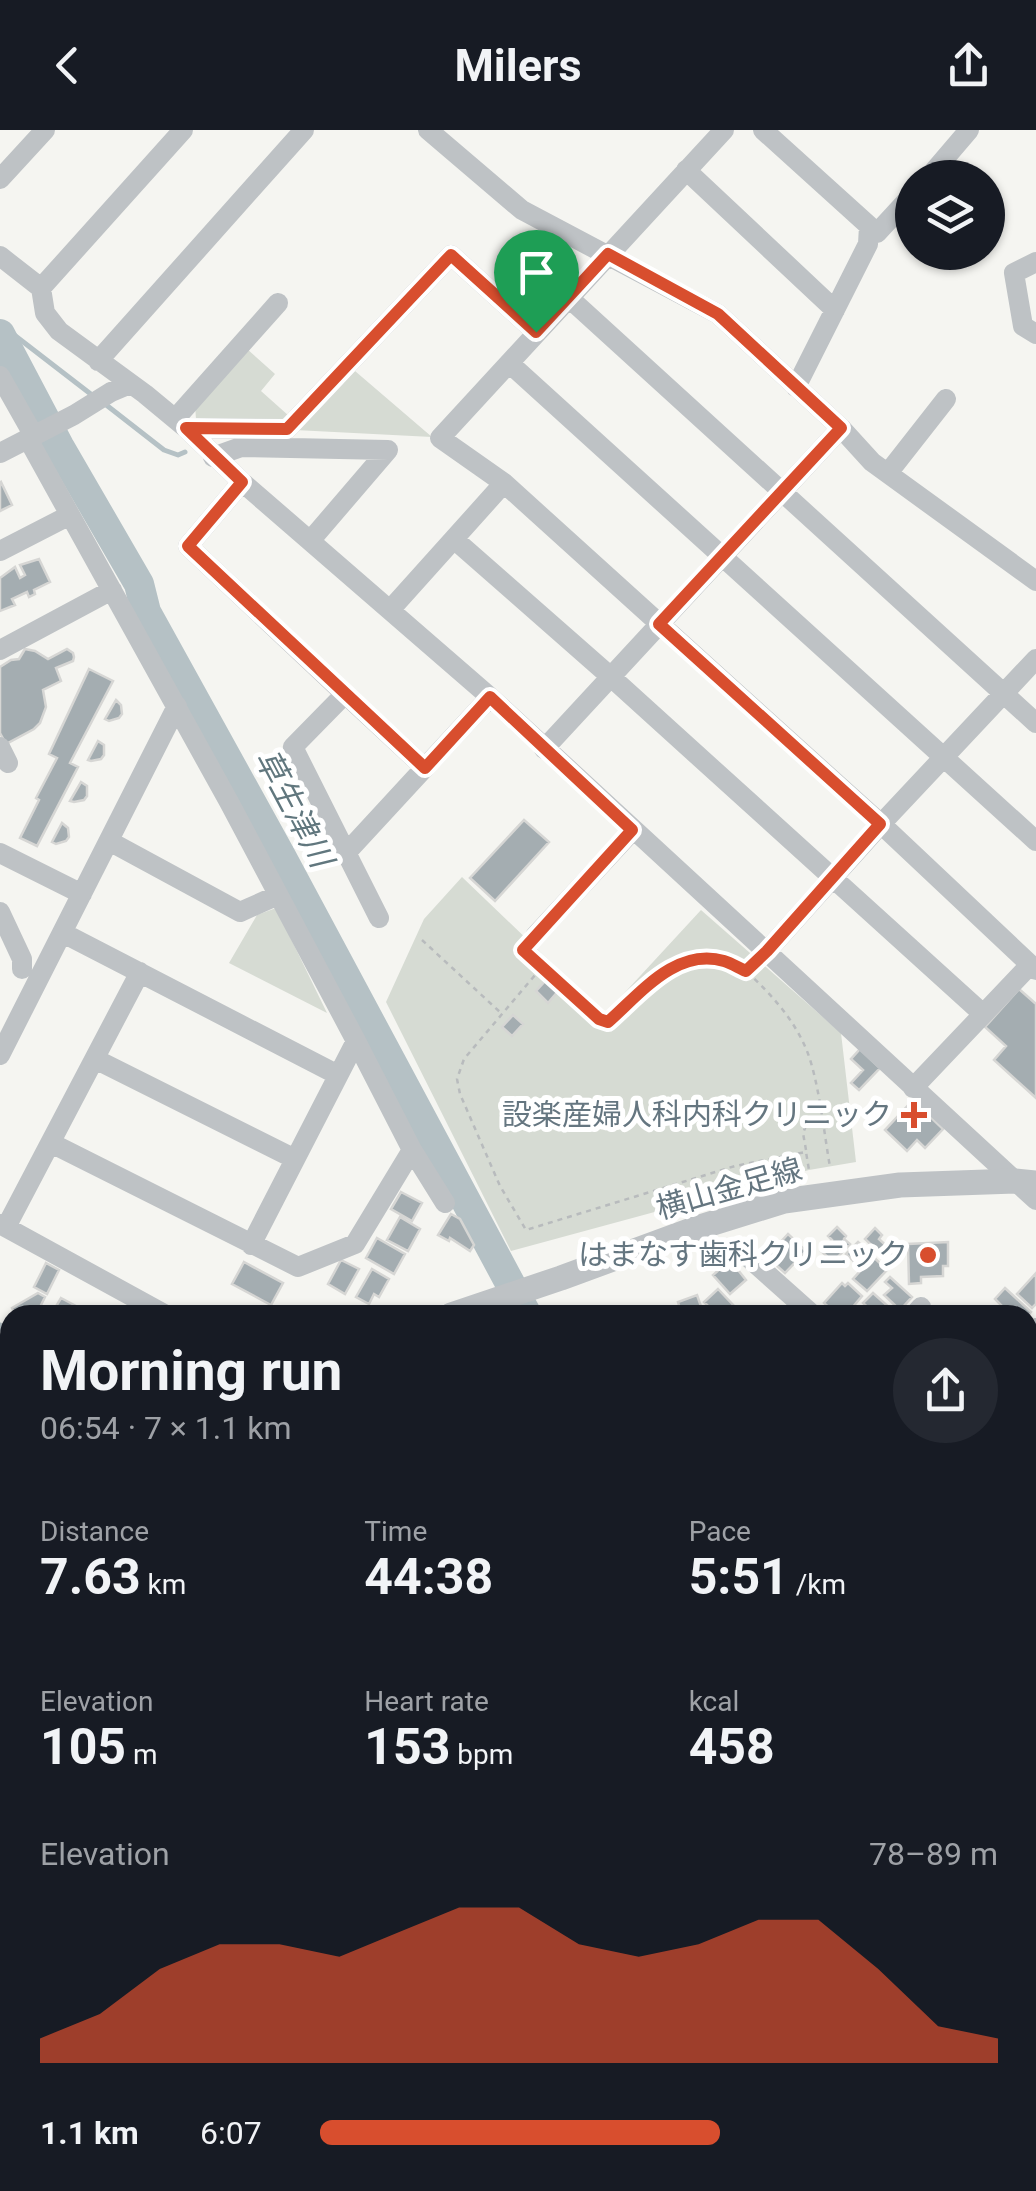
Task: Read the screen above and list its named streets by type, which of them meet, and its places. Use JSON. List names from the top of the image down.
{
  "streets": {
    "street": ["横山金足線"]
  },
  "water": ["草生津川"],
  "places": {
    "health": ["設楽産婦人科内科クリニック"],
    "other": ["はまなす歯科クリニック"]
  },
  "page": {
    "header": "Milers",
    "heading": ["Morning run", "06:54 · 7 × 1.1 km"],
    "stats": [
      ["Distance", "7.63 km"],
      ["Time", "44:38"],
      ["Pace", "5:51 /km"],
      ["Elevation", "105 m"],
      ["Heart rate", "153 bpm"],
      ["kcal", "458"]
    ],
    "chart": ["Elevation", "78–89 m"],
    "list": [
      {
        "name": "1.1 km",
        "note": "6:07"
      }
    ]
  }
}
